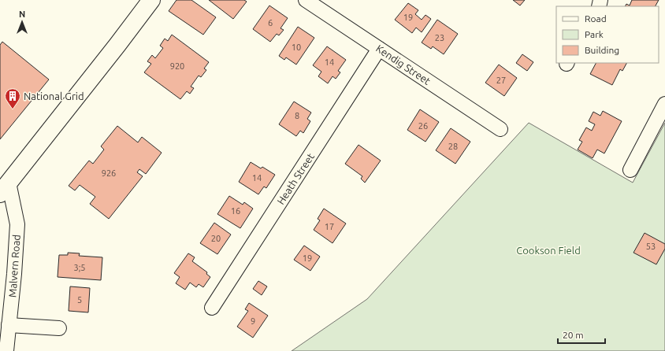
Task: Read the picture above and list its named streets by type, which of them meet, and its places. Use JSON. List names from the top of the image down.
{
  "streets": {
    "street": ["Kendig Street", "Heath Street", "Malvern Road"]
  },
  "crossings": [
    ["Kendig Street", "Heath Street"]
  ],
  "parks": ["Cookson Field"],
  "places": {
    "building": ["National Grid"]
  },
  "house_numbers": [
    "19",
    "6",
    "23",
    "10",
    "14",
    "920",
    "27",
    "8",
    "26",
    "28",
    "926",
    "14",
    "16",
    "17",
    "20",
    "53",
    "19",
    "3;5",
    "5",
    "9"
  ],
  "legend": ["Road", "Park", "Building"],
  "scale_bar": "20 m",
  "north": "top"
}
